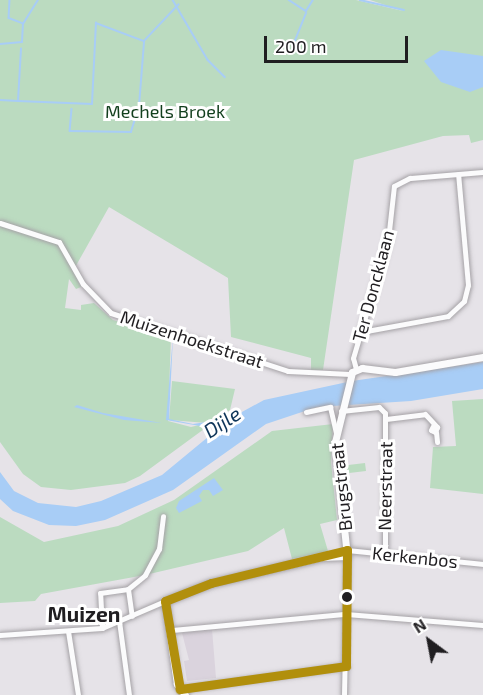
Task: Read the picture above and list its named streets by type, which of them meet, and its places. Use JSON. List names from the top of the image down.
{
  "streets": {
    "street": [
      "Ter Doncklaan",
      "Muizenhoekstraat",
      "Neerstraat",
      "Brugstraat",
      "Kerkenbos"
    ]
  },
  "crossings": [
    ["Ter Doncklaan", "Muizenhoekstraat"],
    ["Ter Doncklaan", "Brugstraat"],
    ["Muizenhoekstraat", "Brugstraat"],
    ["Neerstraat", "Brugstraat"],
    ["Neerstraat", "Kerkenbos"],
    ["Brugstraat", "Kerkenbos"]
  ],
  "districts": ["Muizen"],
  "water": ["Dijle"],
  "parks": ["Mechels Broek"],
  "scale_bar": "200 m",
  "north": "top left"
}
